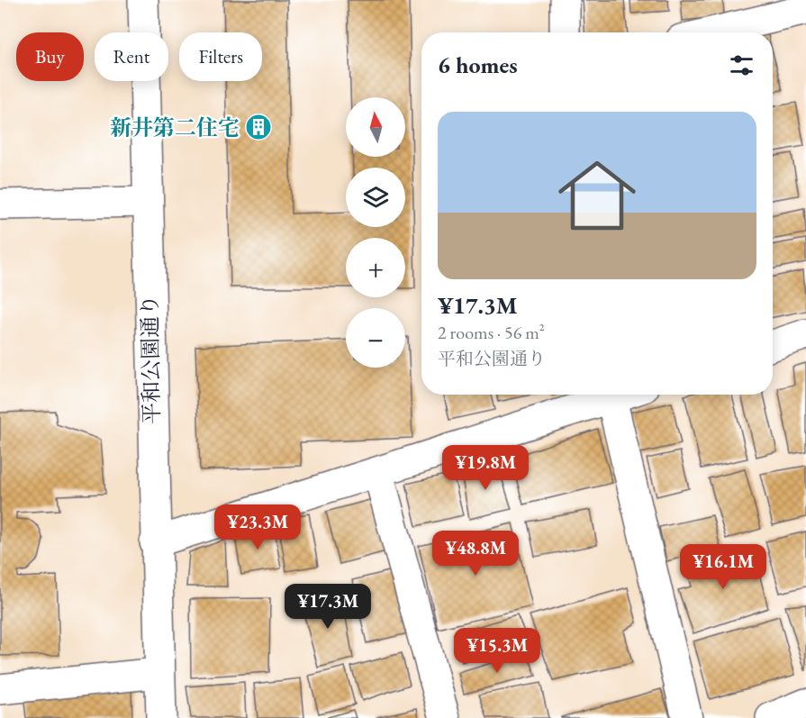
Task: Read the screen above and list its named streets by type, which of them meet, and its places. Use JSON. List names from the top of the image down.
{
  "streets": {
    "street": ["平和公園通り"]
  },
  "places": {
    "building": ["新井第二住宅"]
  },
  "north": "top",
  "page": {
    "chip": ["Buy", "Rent", "Filters"],
    "heading": "6 homes",
    "map_buttons": ["+", "−"],
    "list": [
      {
        "name": "¥17.3M",
        "note": "2 rooms · 56 m² · 平和公園通り"
      }
    ],
    "price": [
      "¥19.8M",
      "¥23.3M",
      "¥48.8M",
      "¥16.1M",
      "¥17.3M",
      "¥15.3M"
    ]
  }
}
